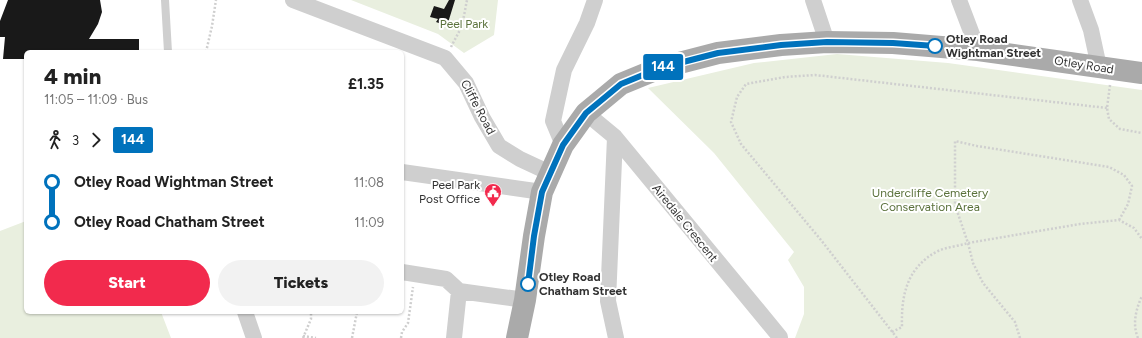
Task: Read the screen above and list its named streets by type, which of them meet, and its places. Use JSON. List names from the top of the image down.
{
  "streets": {
    "main road": ["Otley Road"],
    "street": ["Cliffe Road", "Airedale Crescent"]
  },
  "crossings": [
    ["Otley Road", "Cliffe Road"],
    ["Otley Road", "Airedale Crescent"]
  ],
  "parks": ["Peel Park", "Undercliffe Cemetery Conservation Area"],
  "places": {
    "other": ["Otley Road Wightman Street", "Otley Road Chatham Street"],
    "public building": ["Peel Park Post Office"]
  },
  "lines": ["bus line 144"],
  "page": {
    "on_map": "144",
    "heading": ["4 min", "11:05 – 11:09 · Bus", "£1.35"],
    "legs": ["3", "144"],
    "list": [
      {
        "name": "Otley Road Wightman Street",
        "value": "11:08"
      },
      {
        "name": "Otley Road Chatham Street",
        "value": "11:09"
      }
    ],
    "buttons": ["Start", "Tickets"]
  }
}
